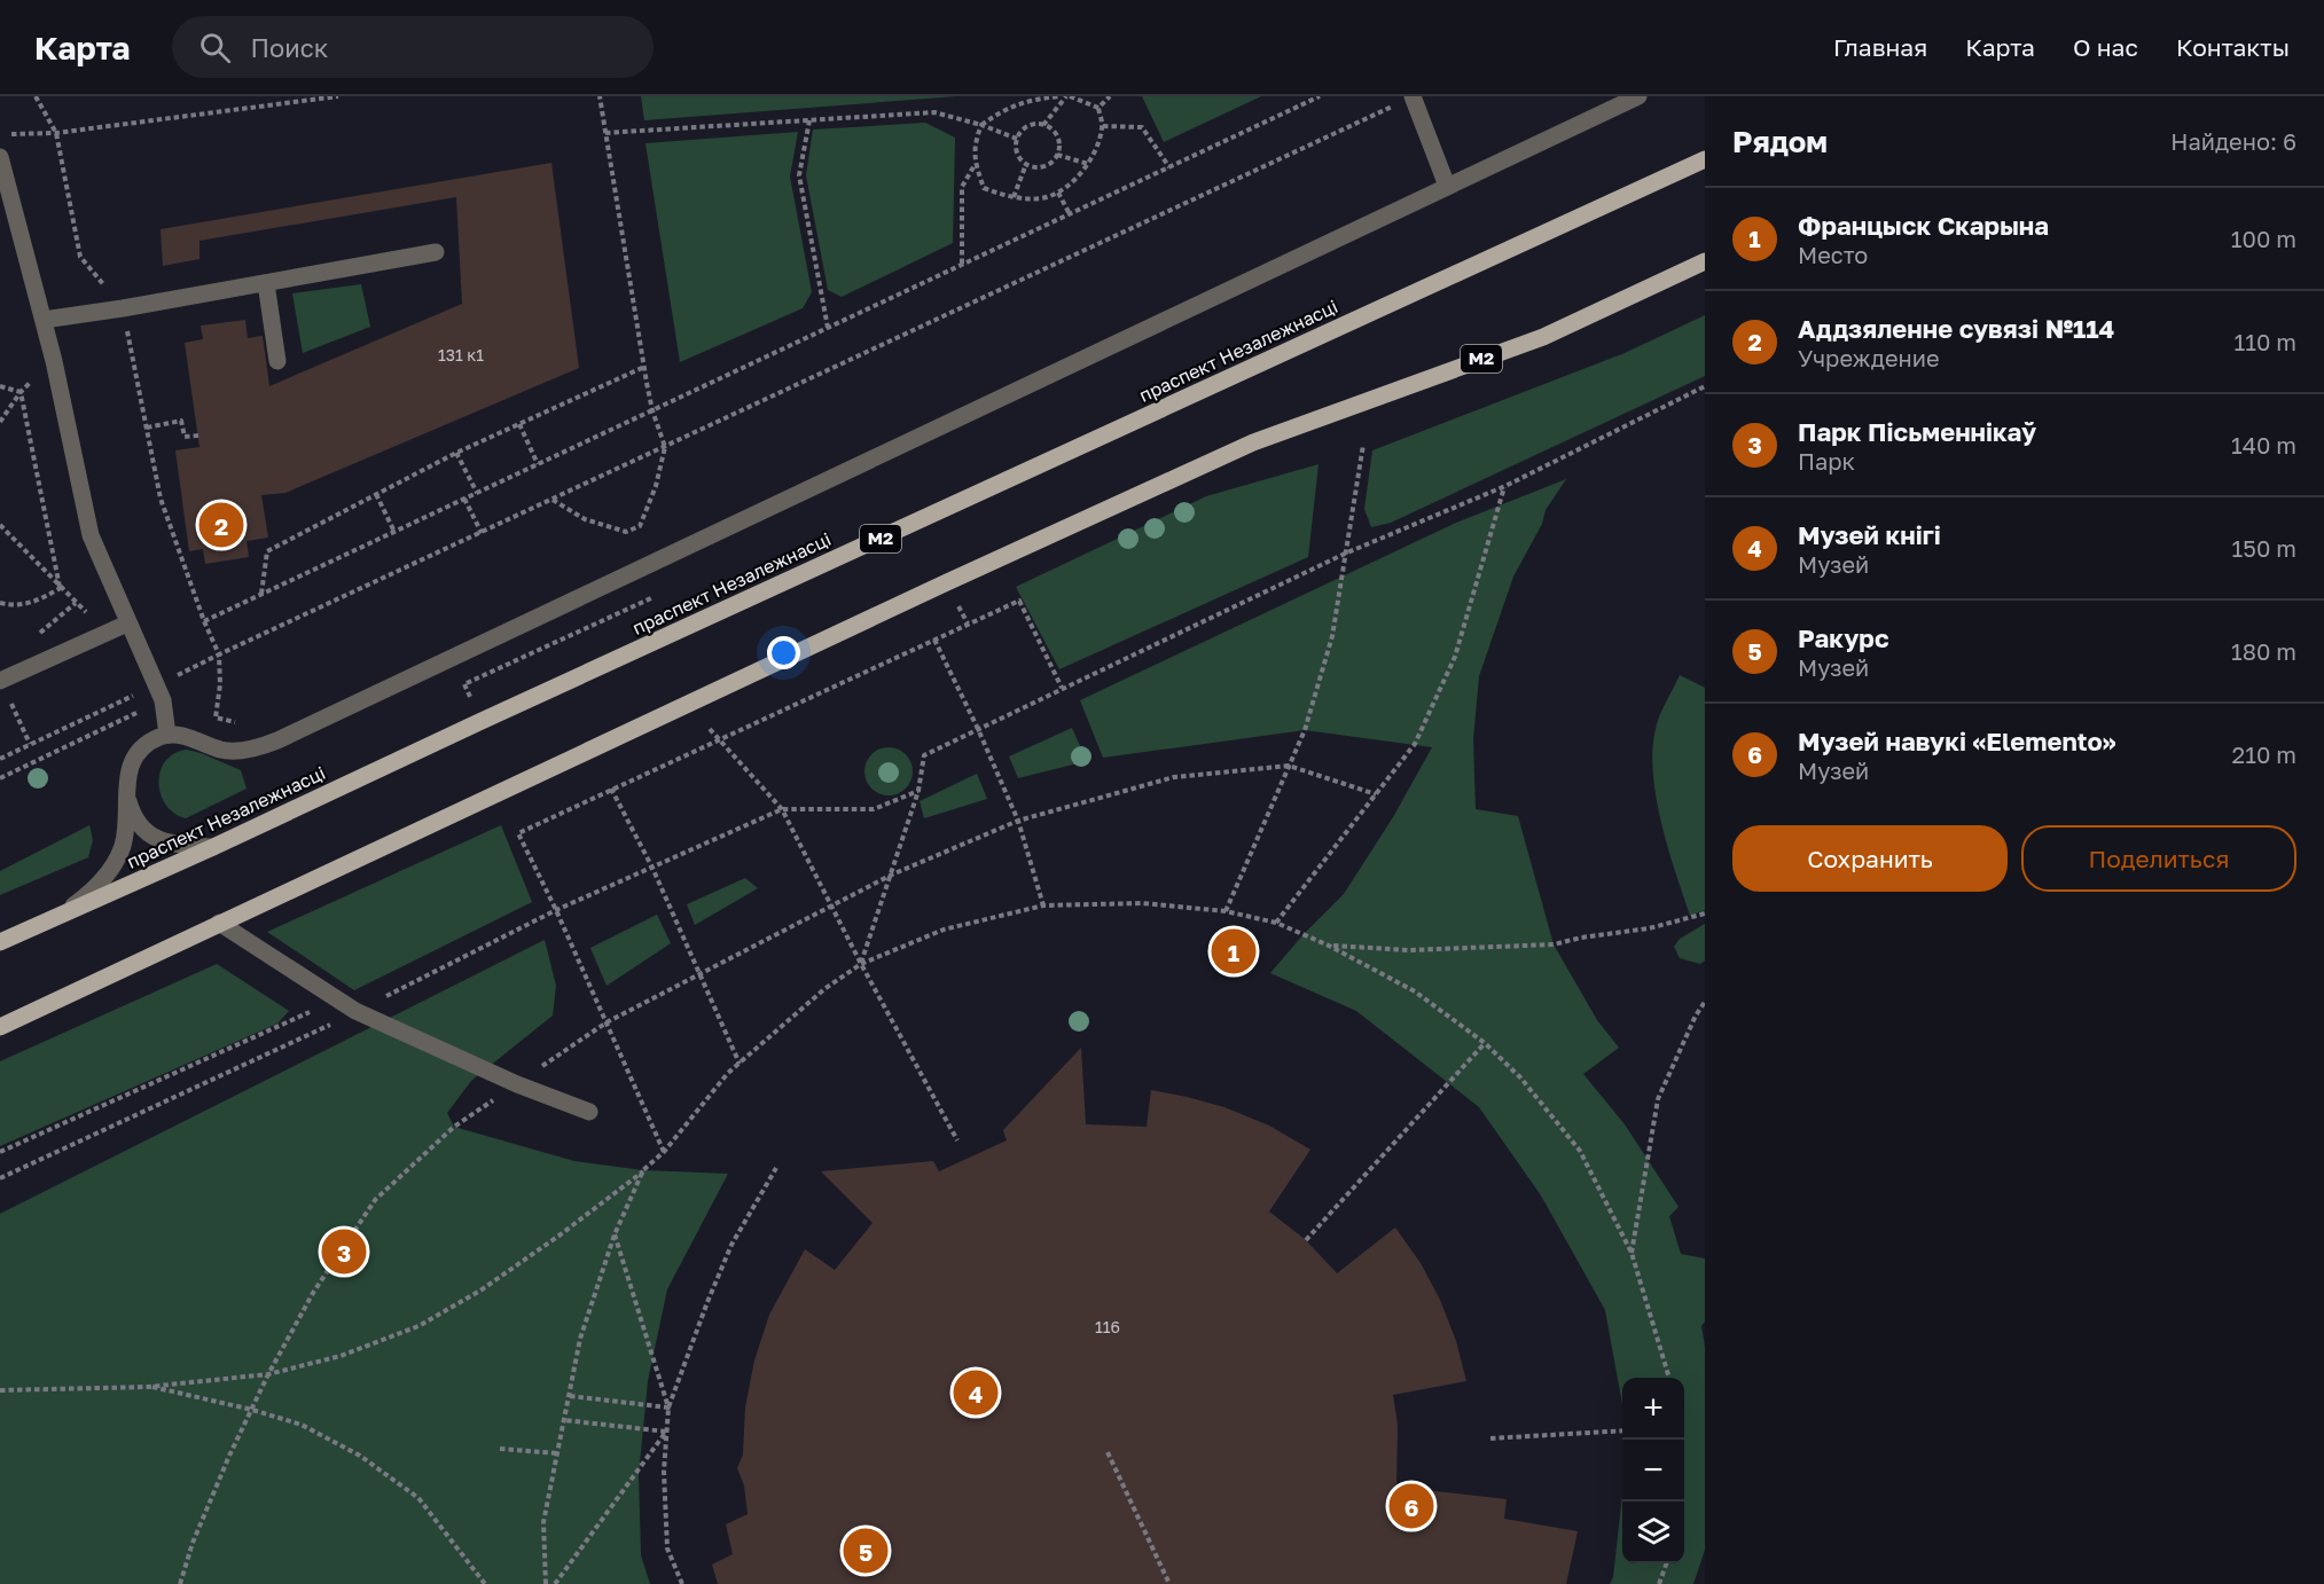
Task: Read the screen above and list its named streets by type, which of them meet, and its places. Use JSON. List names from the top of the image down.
{
  "streets": {
    "main road": ["праспект Незалежнасці", "М2"]
  },
  "house_numbers": ["131 к1", "116"],
  "page": {
    "header": "Карта",
    "search": "Поиск",
    "nav": [
      "Главная",
      "Карта",
      "О нас",
      "Контакты"
    ],
    "heading": ["Рядом", "Найдено: 6"],
    "list": [
      {
        "mark": "1",
        "name": "Францыск Скарына",
        "note": "Место",
        "value": "100 m"
      },
      {
        "mark": "2",
        "name": "Аддзяленне сувязі №114",
        "note": "Учреждение",
        "value": "110 m"
      },
      {
        "mark": "3",
        "name": "Парк Пісьменнікаў",
        "note": "Парк",
        "value": "140 m"
      },
      {
        "mark": "4",
        "name": "Музей кнігі",
        "note": "Музей",
        "value": "150 m"
      },
      {
        "mark": "5",
        "name": "Ракурс",
        "note": "Музей",
        "value": "180 m"
      },
      {
        "mark": "6",
        "name": "Музей навукі «Elemento»",
        "note": "Музей",
        "value": "210 m"
      }
    ],
    "pins": [
      "2",
      "1",
      "3",
      "4",
      "6",
      "5"
    ],
    "buttons": ["Сохранить", "Поделиться"],
    "map_buttons": ["+", "−"]
  }
}
